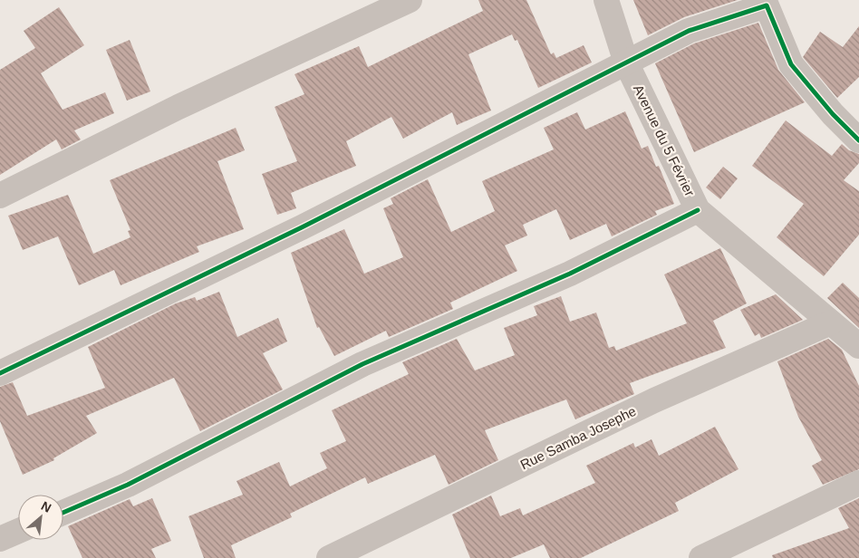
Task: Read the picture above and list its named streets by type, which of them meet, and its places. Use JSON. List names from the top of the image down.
{
  "streets": {
    "street": ["Avenue du 5 Février", "Rue Samba Josephe"]
  },
  "crossings": [
    ["Avenue du 5 Février", "Rue Samba Josephe"]
  ],
  "north": "top right"
}
